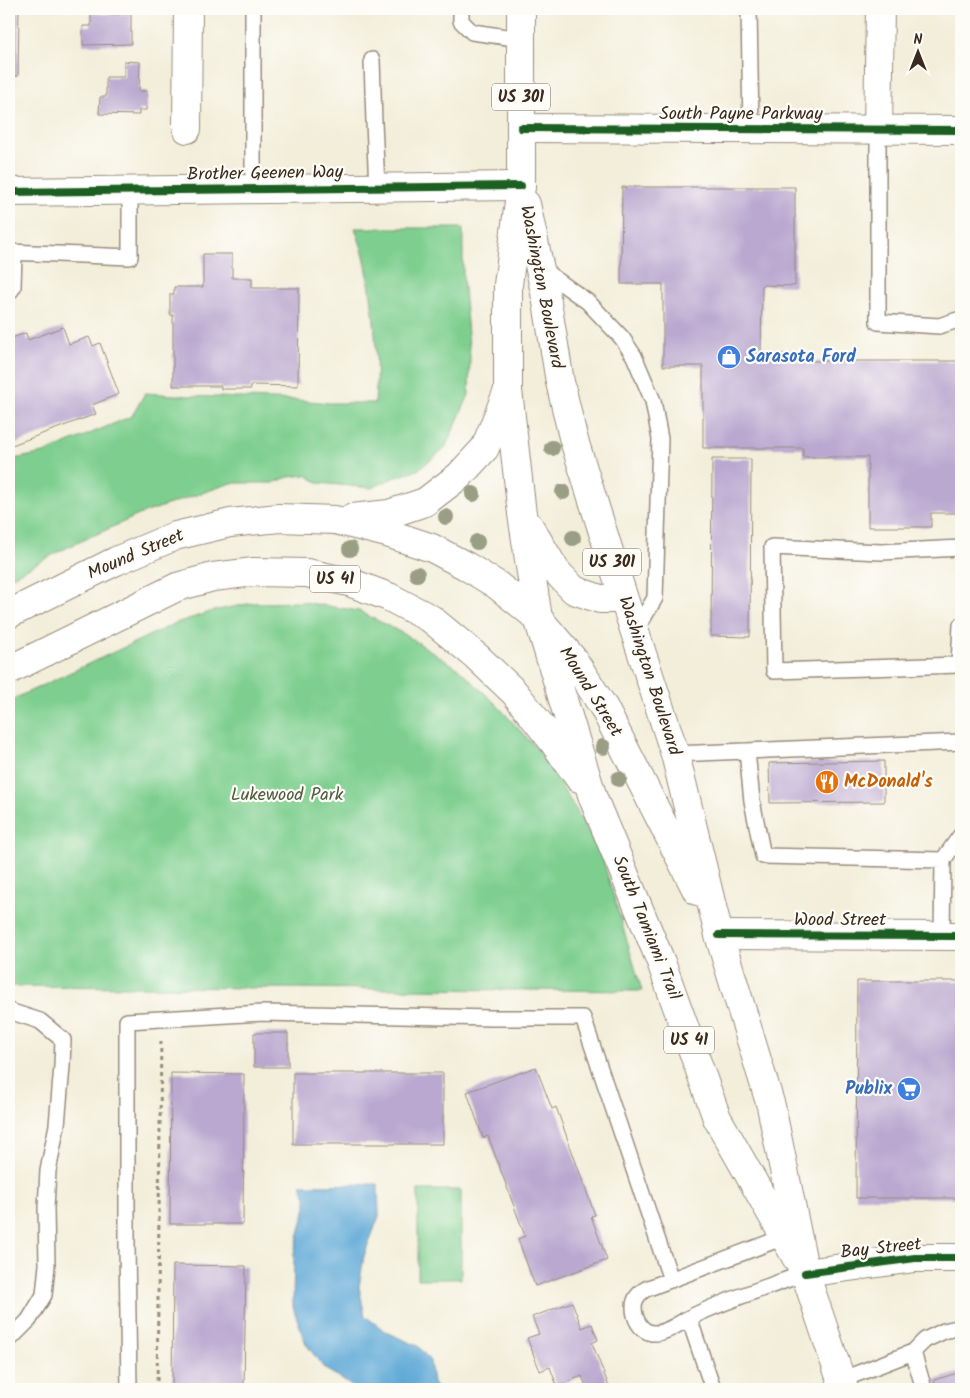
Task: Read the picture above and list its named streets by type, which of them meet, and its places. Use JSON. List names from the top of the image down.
{
  "streets": {
    "main road": [
      "US 301",
      "South Payne Parkway",
      "Brother Geenen Way",
      "Washington Boulevard",
      "Mound Street",
      "US 41",
      "Wood Street",
      "South Tamiami Trail",
      "Bay Street"
    ]
  },
  "crossings": [
    ["South Payne Parkway", "Washington Boulevard"],
    ["Brother Geenen Way", "Washington Boulevard"],
    ["Washington Boulevard", "Mound Street"],
    ["Washington Boulevard", "US 41"],
    ["Washington Boulevard", "Wood Street"],
    ["Washington Boulevard", "South Tamiami Trail"],
    ["Mound Street", "Wood Street"],
    ["Mound Street", "South Tamiami Trail"],
    ["US 41", "South Tamiami Trail"],
    ["Wood Street", "South Tamiami Trail"],
    ["South Tamiami Trail", "Bay Street"]
  ],
  "parks": ["Lukewood Park"],
  "places": {
    "shop": ["Sarasota Ford"],
    "restaurant": ["McDonald's"],
    "supermarket": ["Publix"]
  },
  "north": "top"
}
